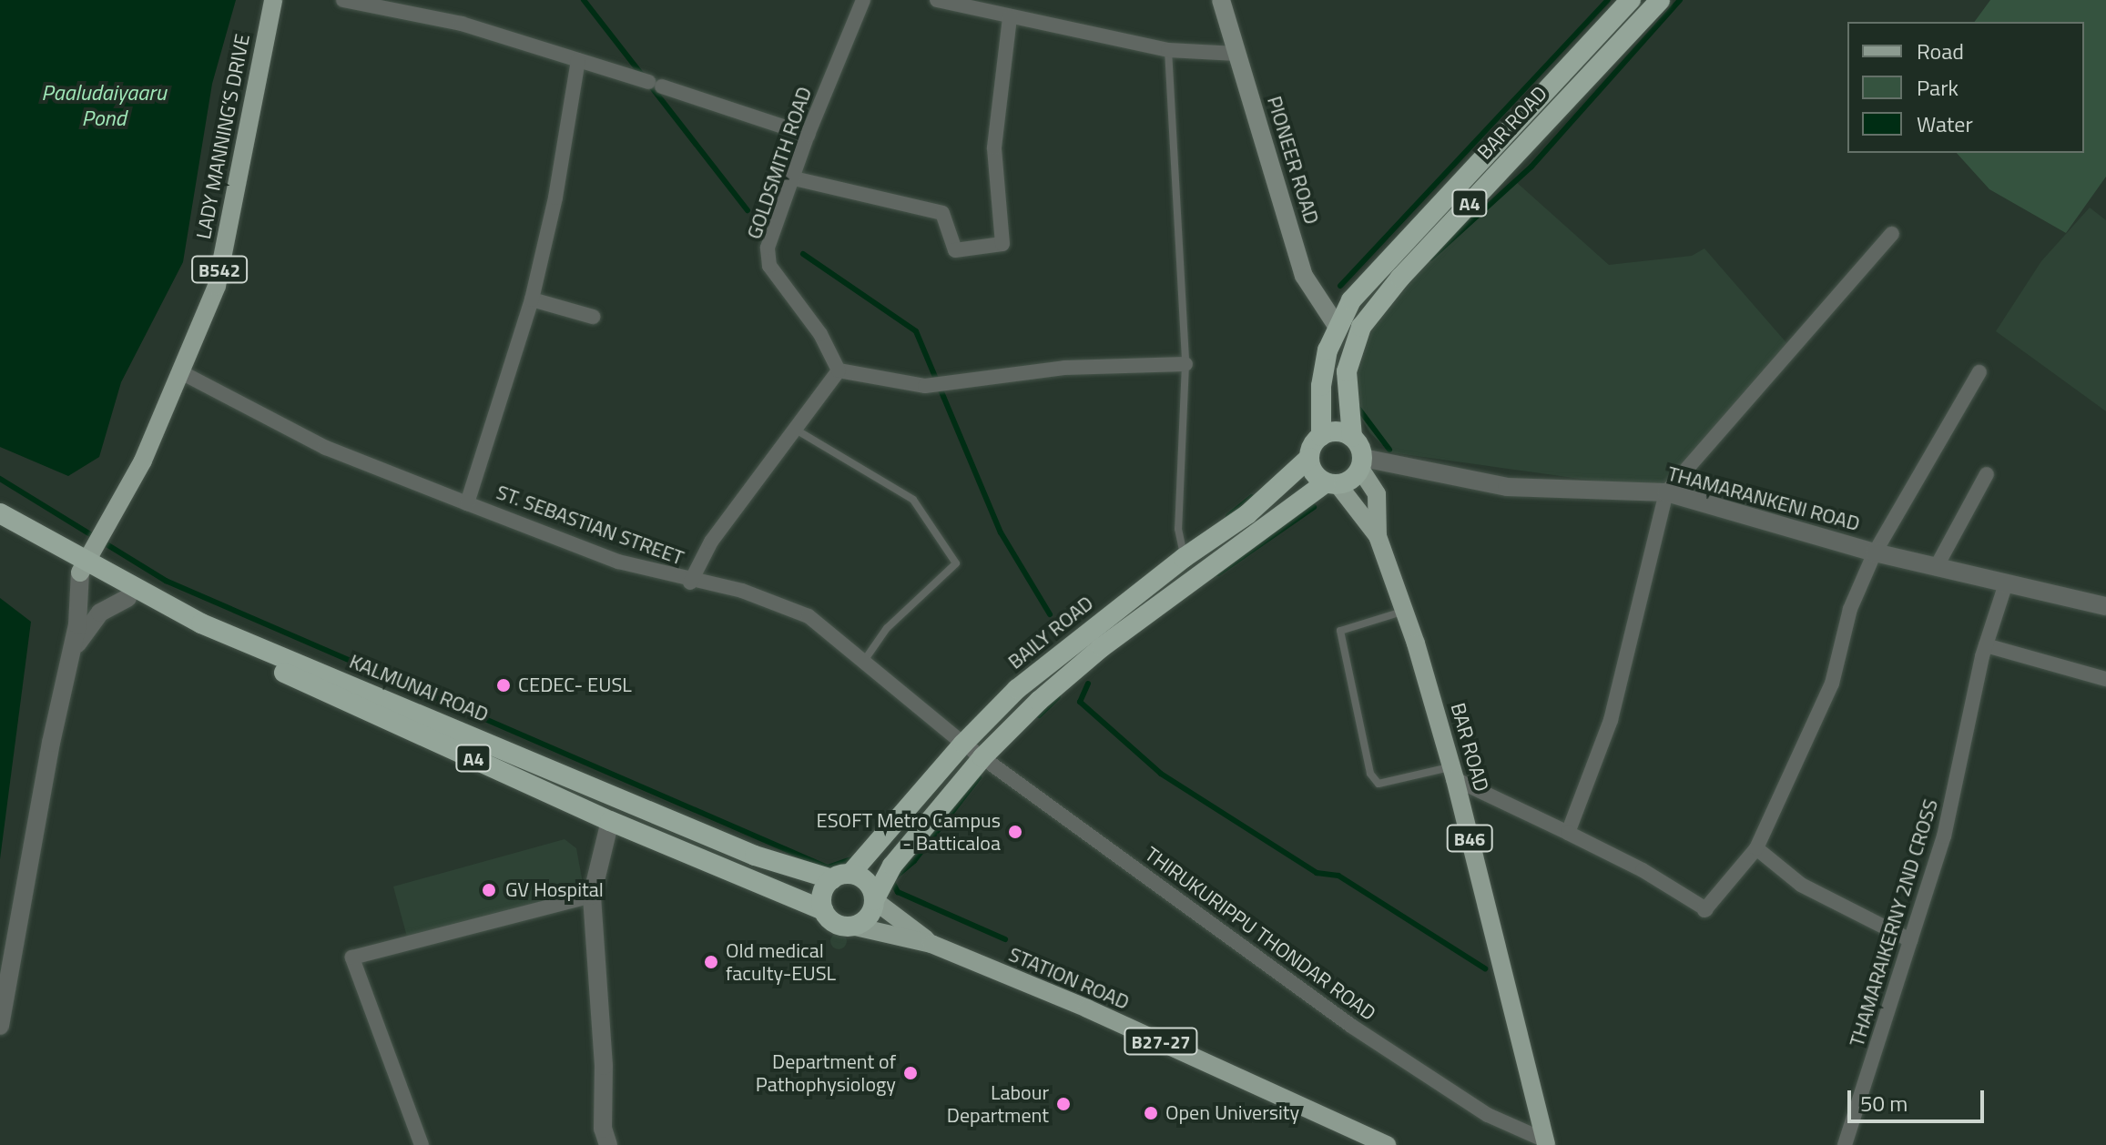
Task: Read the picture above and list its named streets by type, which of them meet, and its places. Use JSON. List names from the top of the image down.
{
  "streets": {
    "highway": [
      "BAR ROAD",
      "A4",
      "BAILY ROAD",
      "KALMUNAI ROAD"
    ],
    "main road": [
      "LADY MANNING’S DRIVE",
      "PIONEER ROAD",
      "B542",
      "B46",
      "STATION ROAD",
      "B27-27"
    ],
    "street": [
      "GOLDSMITH ROAD",
      "THAMARANKENI ROAD",
      "ST. SEBASTIAN STREET",
      "THAMARAIKERNY 2ND CROSS",
      "THIRUKURIPPU THONDAR ROAD"
    ]
  },
  "crossings": [
    ["BAR ROAD", "PIONEER ROAD"],
    ["BAR ROAD", "THAMARANKENI ROAD"],
    ["BAR ROAD", "BAILY ROAD"],
    ["BAR ROAD", "THIRUKURIPPU THONDAR ROAD"],
    ["LADY MANNING’S DRIVE", "ST. SEBASTIAN STREET"],
    ["LADY MANNING’S DRIVE", "KALMUNAI ROAD"],
    ["THAMARANKENI ROAD", "BAILY ROAD"],
    ["THAMARANKENI ROAD", "THAMARAIKERNY 2ND CROSS"],
    ["ST. SEBASTIAN STREET", "BAILY ROAD"],
    ["ST. SEBASTIAN STREET", "THIRUKURIPPU THONDAR ROAD"],
    ["BAILY ROAD", "KALMUNAI ROAD"],
    ["BAILY ROAD", "THIRUKURIPPU THONDAR ROAD"],
    ["BAILY ROAD", "STATION ROAD"],
    ["KALMUNAI ROAD", "STATION ROAD"]
  ],
  "water": ["Paaludaiyaaru Pond"],
  "places": [
    "CEDEC- EUSL",
    "ESOFT Metro Campus - Batticaloa",
    "GV Hospital",
    "Old medical faculty-EUSL",
    "Department of Pathophysiology",
    "Labour Department",
    "Open University"
  ],
  "legend": ["Road", "Park", "Water"],
  "scale_bar": "50 m"
}
